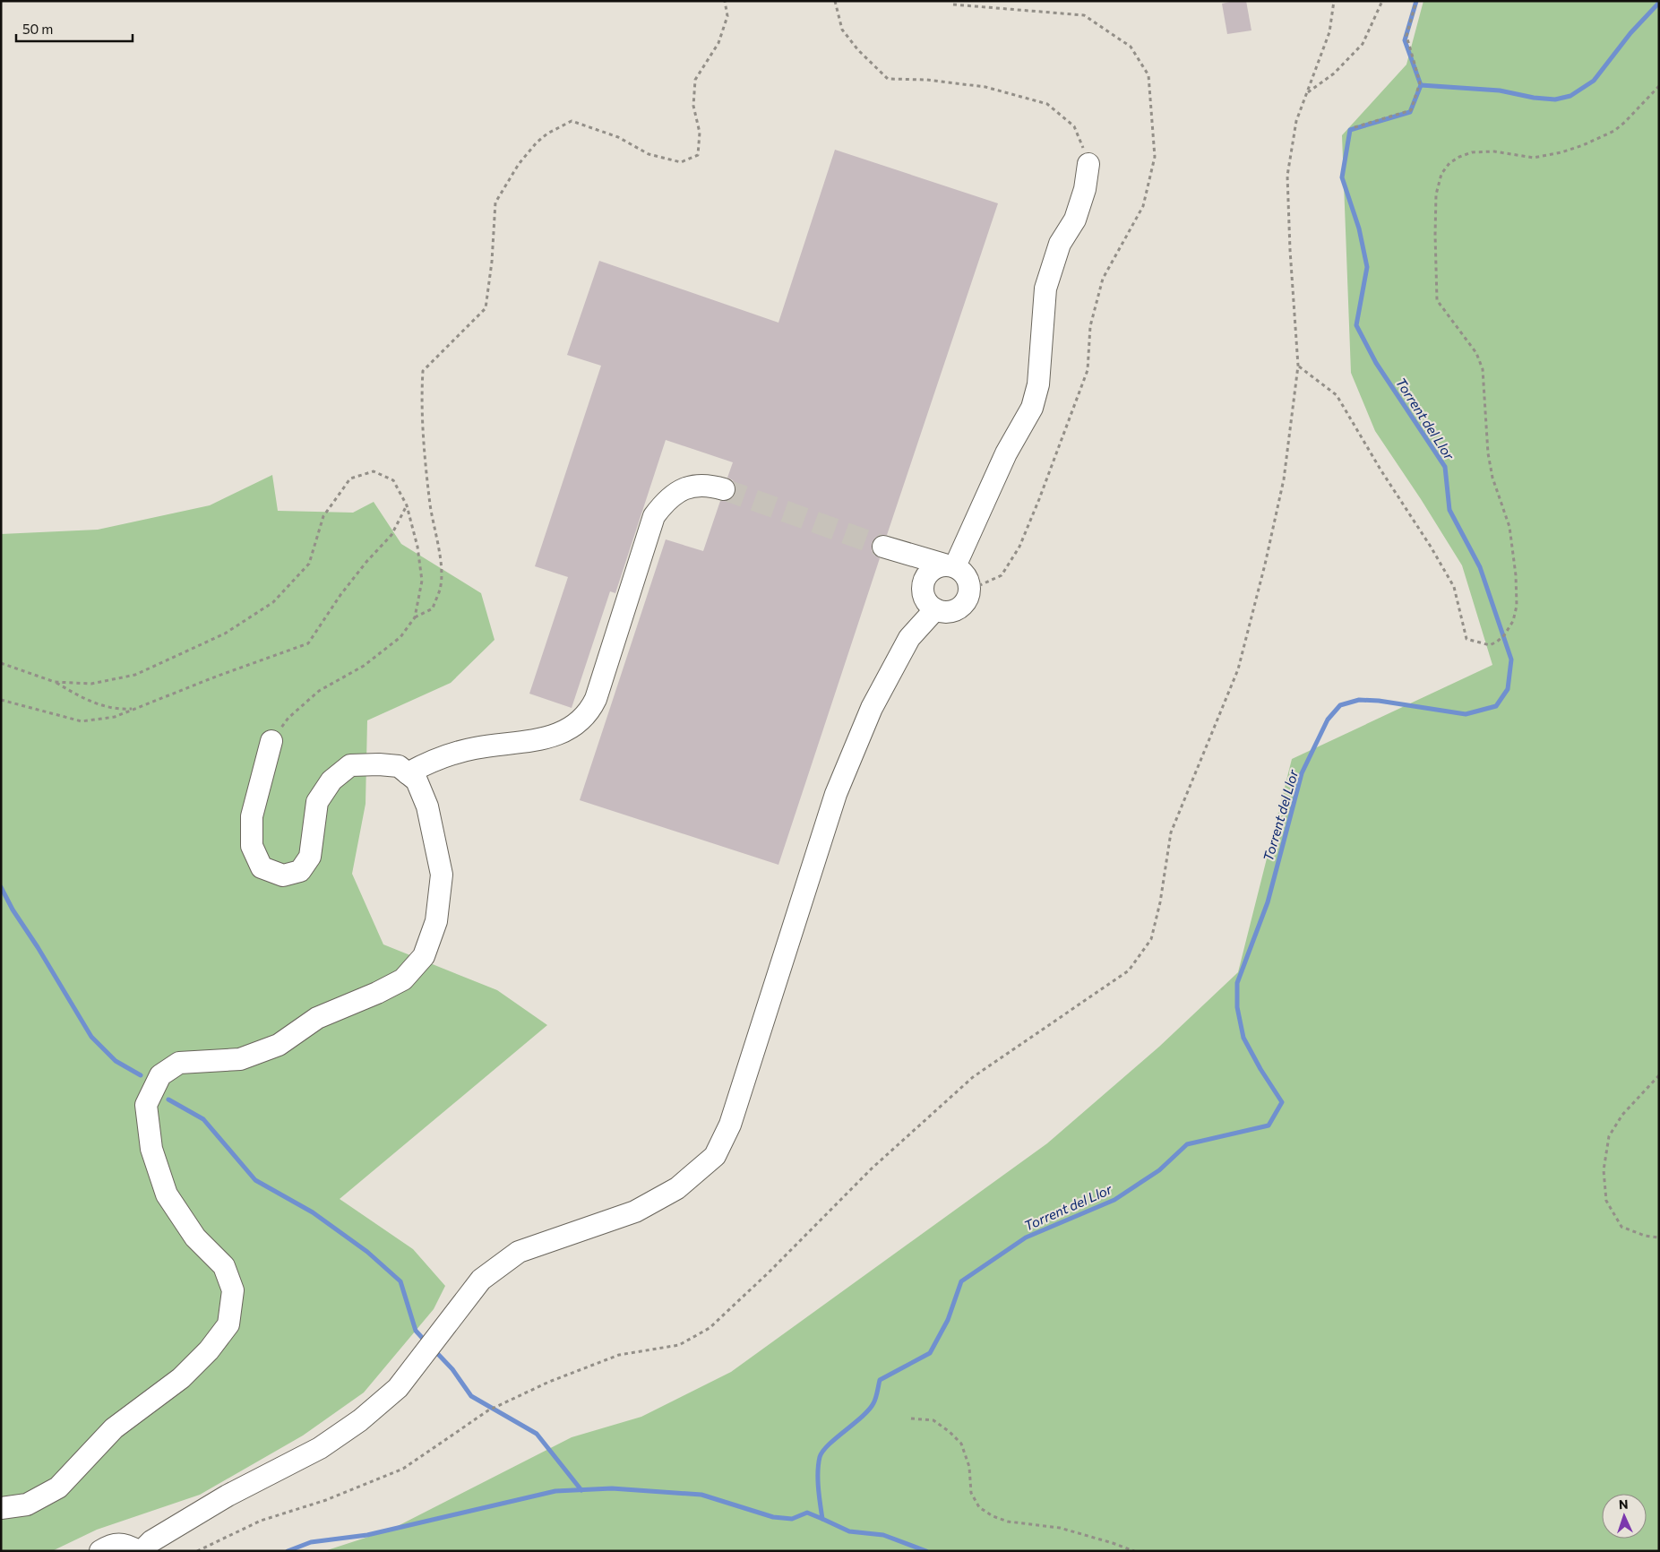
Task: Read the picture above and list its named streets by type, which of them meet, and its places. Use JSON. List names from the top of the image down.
{
  "water": ["Torrent del Llor"],
  "scale_bar": "50 m",
  "north": "top"
}
